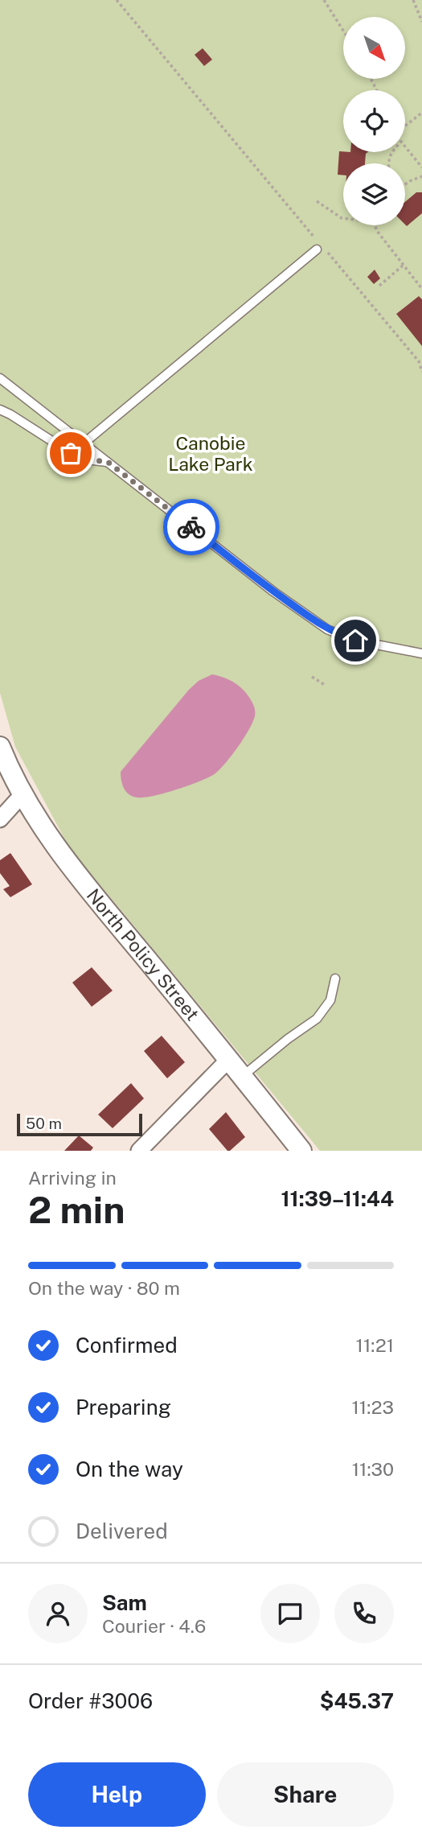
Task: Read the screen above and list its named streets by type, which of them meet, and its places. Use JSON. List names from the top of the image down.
{
  "streets": {
    "street": ["North Policy Street"]
  },
  "parks": ["Canobie Lake Park"],
  "scale_bar": "50 m",
  "north": "bottom right",
  "page": {
    "scale": "50 m",
    "heading": ["2 min", "Arriving in", "11:39–11:44"],
    "panel": [
      "Sam",
      "Courier · 4.6",
      "Order #3006",
      "$45.37"
    ],
    "bar": "On the way · 80 m",
    "list": [
      ["Confirmed", "11:21"],
      ["Preparing", "11:23"],
      ["On the way", "11:30"],
      "Delivered"
    ],
    "buttons": ["Help", "Share"]
  }
}
